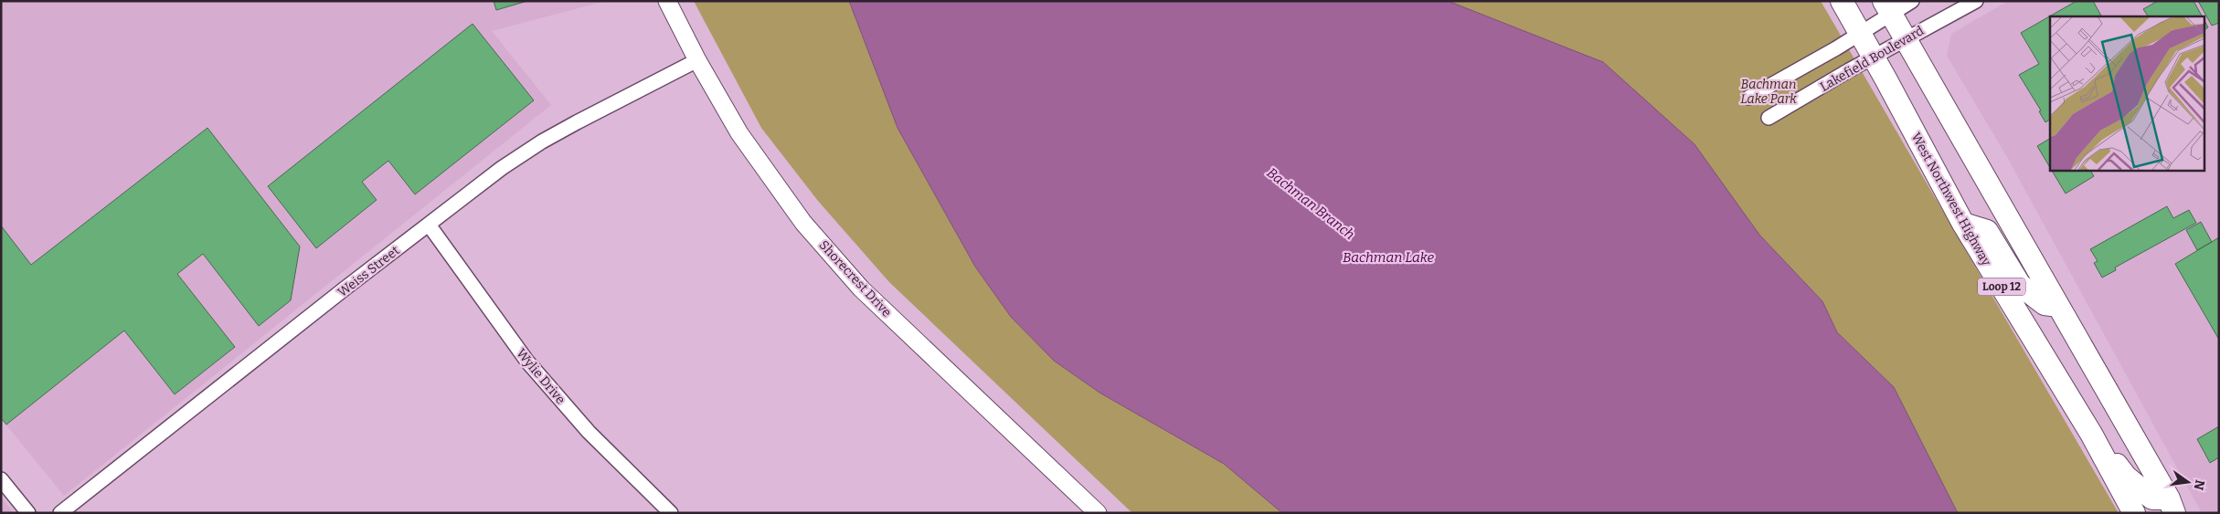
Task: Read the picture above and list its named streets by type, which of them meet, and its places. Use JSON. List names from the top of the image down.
{
  "streets": {
    "main road": ["West Northwest Highway", "Loop 12"],
    "street": [
      "Lakefield Boulevard",
      "Weiss Street",
      "Shorecrest Drive",
      "Wylie Drive"
    ]
  },
  "crossings": [
    ["Lakefield Boulevard", "West Northwest Highway"],
    ["Lakefield Boulevard", "Loop 12"],
    ["Weiss Street", "Shorecrest Drive"],
    ["Weiss Street", "Wylie Drive"]
  ],
  "water": ["Bachman Branch", "Bachman Lake"],
  "parks": ["Bachman Lake Park"],
  "north": "right"
}
